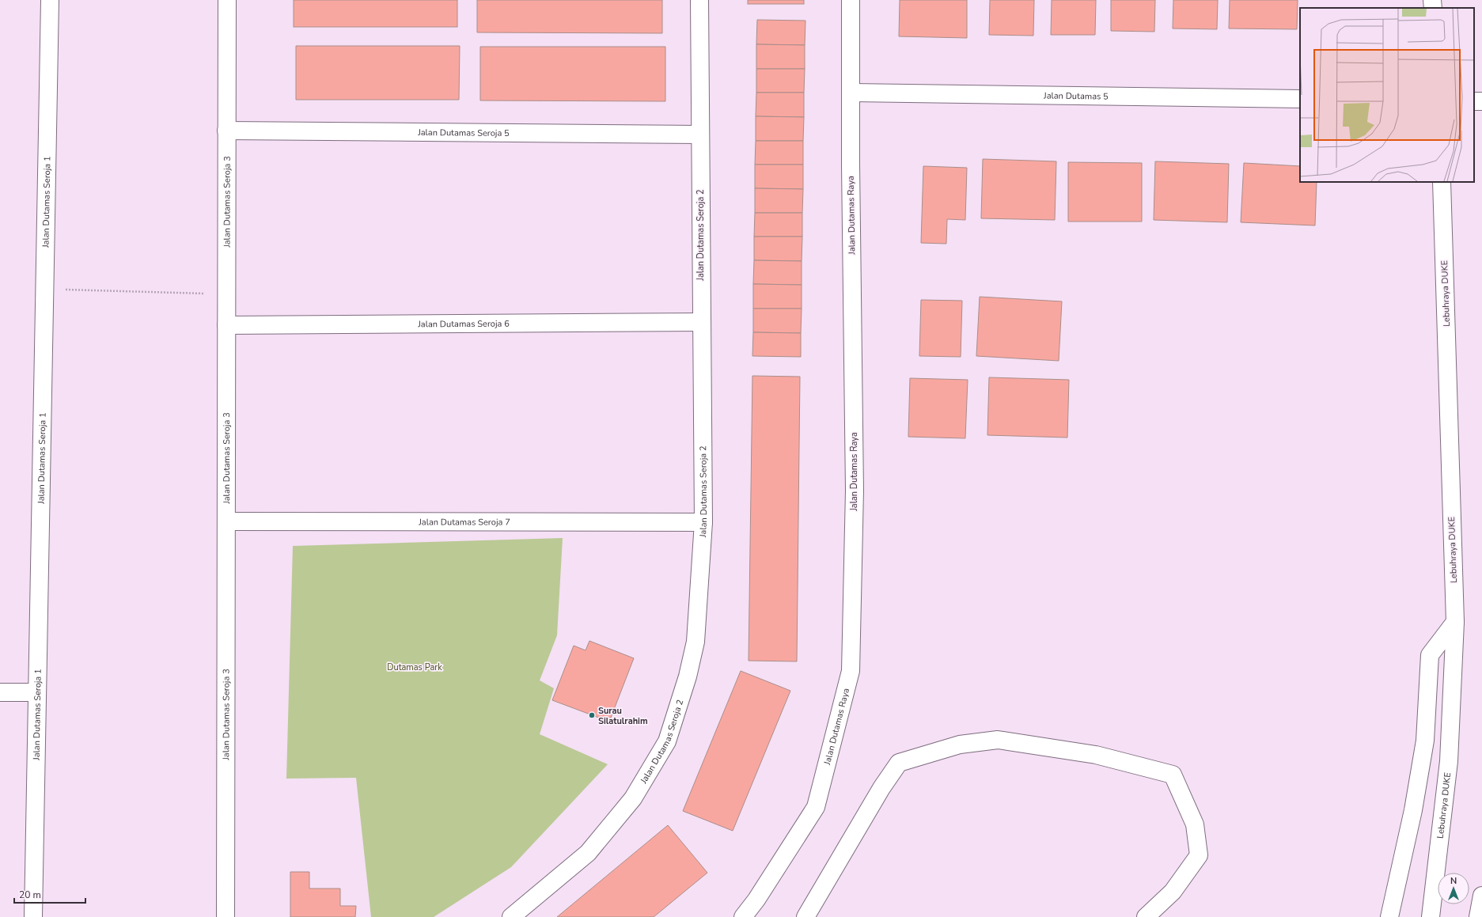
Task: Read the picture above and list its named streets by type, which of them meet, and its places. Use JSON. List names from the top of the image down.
{
  "streets": {
    "main road": [
      "Jalan Dutamas 5",
      "Jalan Dutamas Seroja 5",
      "Jalan Dutamas Seroja 1",
      "Jalan Dutamas Seroja 3",
      "Jalan Dutamas Raya",
      "Jalan Dutamas Seroja 2",
      "Lebuhraya DUKE",
      "Jalan Dutamas Seroja 6",
      "Jalan Dutamas Seroja 7"
    ]
  },
  "crossings": [
    ["Jalan Dutamas 5", "Jalan Dutamas Raya"],
    ["Jalan Dutamas Seroja 5", "Jalan Dutamas Seroja 3"],
    ["Jalan Dutamas Seroja 5", "Jalan Dutamas Seroja 2"],
    ["Jalan Dutamas Seroja 3", "Jalan Dutamas Seroja 6"],
    ["Jalan Dutamas Seroja 3", "Jalan Dutamas Seroja 7"],
    ["Jalan Dutamas Seroja 2", "Jalan Dutamas Seroja 6"],
    ["Jalan Dutamas Seroja 2", "Jalan Dutamas Seroja 7"]
  ],
  "parks": ["Dutamas Park"],
  "places": ["Surau Silatulrahim"],
  "scale_bar": "20 m",
  "north": "top"
}
